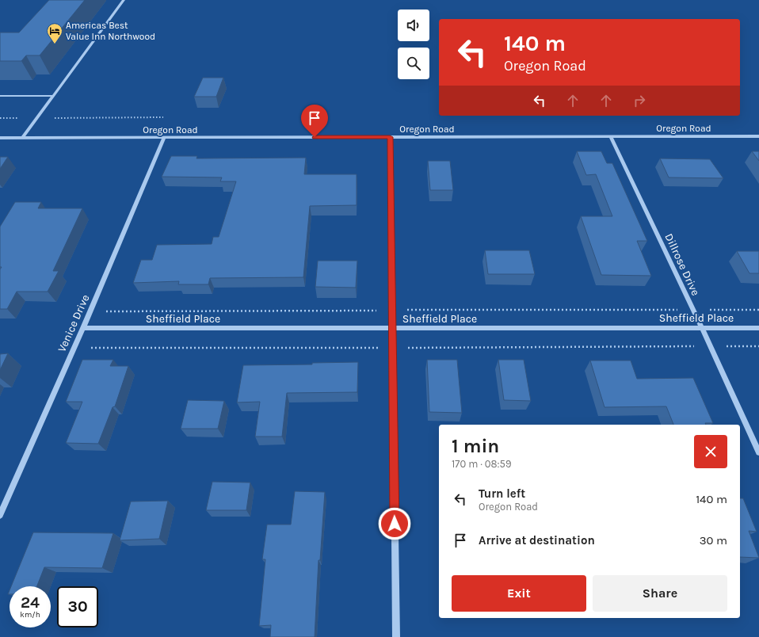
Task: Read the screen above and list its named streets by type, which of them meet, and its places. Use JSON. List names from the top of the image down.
{
  "streets": {
    "street": [
      "Oregon Road",
      "Dillrose Drive",
      "Sheffield Place",
      "Venice Drive"
    ]
  },
  "crossings": [
    ["Oregon Road", "Dillrose Drive"],
    ["Oregon Road", "Venice Drive"],
    ["Dillrose Drive", "Sheffield Place"],
    ["Sheffield Place", "Venice Drive"]
  ],
  "places": {
    "hotel": ["Americas Best Value Inn Northwood"]
  },
  "page": {
    "turn": ["140 m", "Oregon Road"],
    "heading": ["1 min", "170 m · 08:59"],
    "list": [
      {
        "name": "Turn left",
        "note": "Oregon Road",
        "value": "140 m"
      },
      {
        "name": "Arrive at destination",
        "value": "30 m"
      }
    ],
    "buttons": ["Exit", "Share"],
    "speed": "24 km/h",
    "limit": "30"
  }
}
